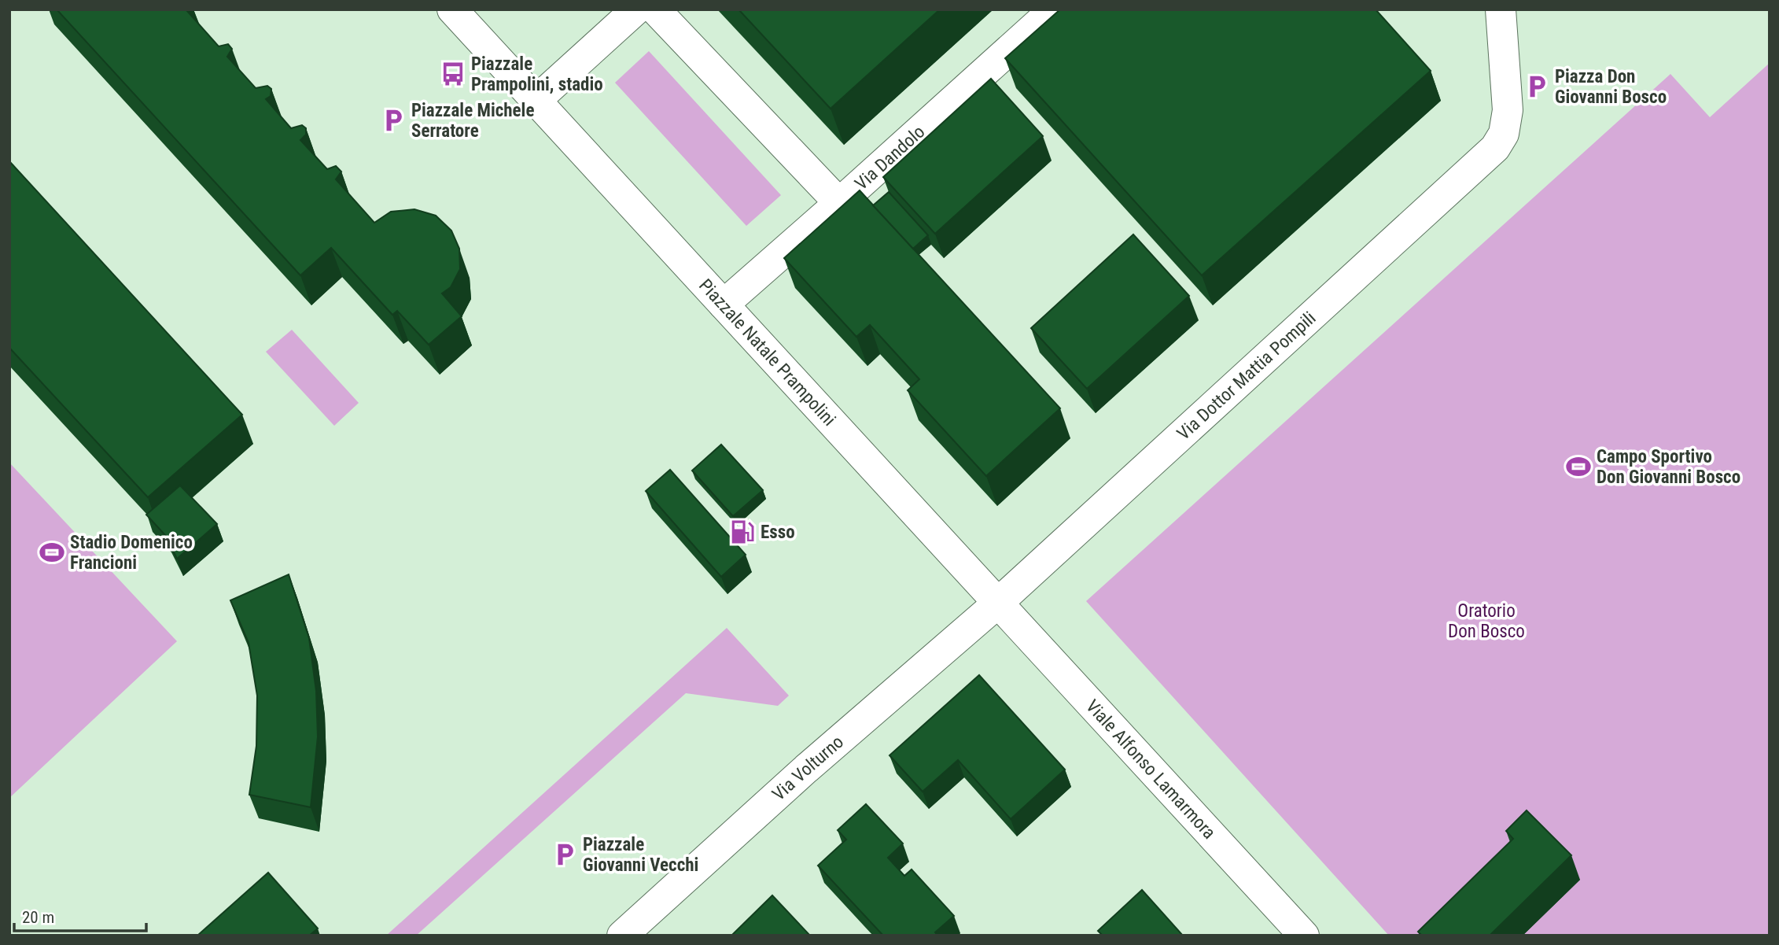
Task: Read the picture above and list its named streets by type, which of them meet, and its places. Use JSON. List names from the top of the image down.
{
  "streets": {
    "main road": [
      "Via Dandolo",
      "Piazzale Natale Prampolini",
      "Via Dottor Mattia Pompili",
      "Via Volturno",
      "Viale Alfonso Lamarmora"
    ]
  },
  "crossings": [
    ["Via Dandolo", "Piazzale Natale Prampolini"],
    ["Piazzale Natale Prampolini", "Via Dottor Mattia Pompili"],
    ["Piazzale Natale Prampolini", "Via Volturno"],
    ["Piazzale Natale Prampolini", "Viale Alfonso Lamarmora"],
    ["Via Dottor Mattia Pompili", "Via Volturno"],
    ["Via Dottor Mattia Pompili", "Viale Alfonso Lamarmora"],
    ["Via Volturno", "Viale Alfonso Lamarmora"]
  ],
  "parks": ["Oratorio Don Bosco"],
  "places": {
    "bus stop": ["Piazzale Prampolini, stadio"],
    "parking": ["Piazza Don Giovanni Bosco", "Piazzale Michele Serratore", "Piazzale Giovanni Vecchi"],
    "sports": ["Campo Sportivo Don Giovanni Bosco", "Stadio Domenico Francioni"],
    "fuel station": ["Esso"]
  },
  "scale_bar": "20 m"
}
